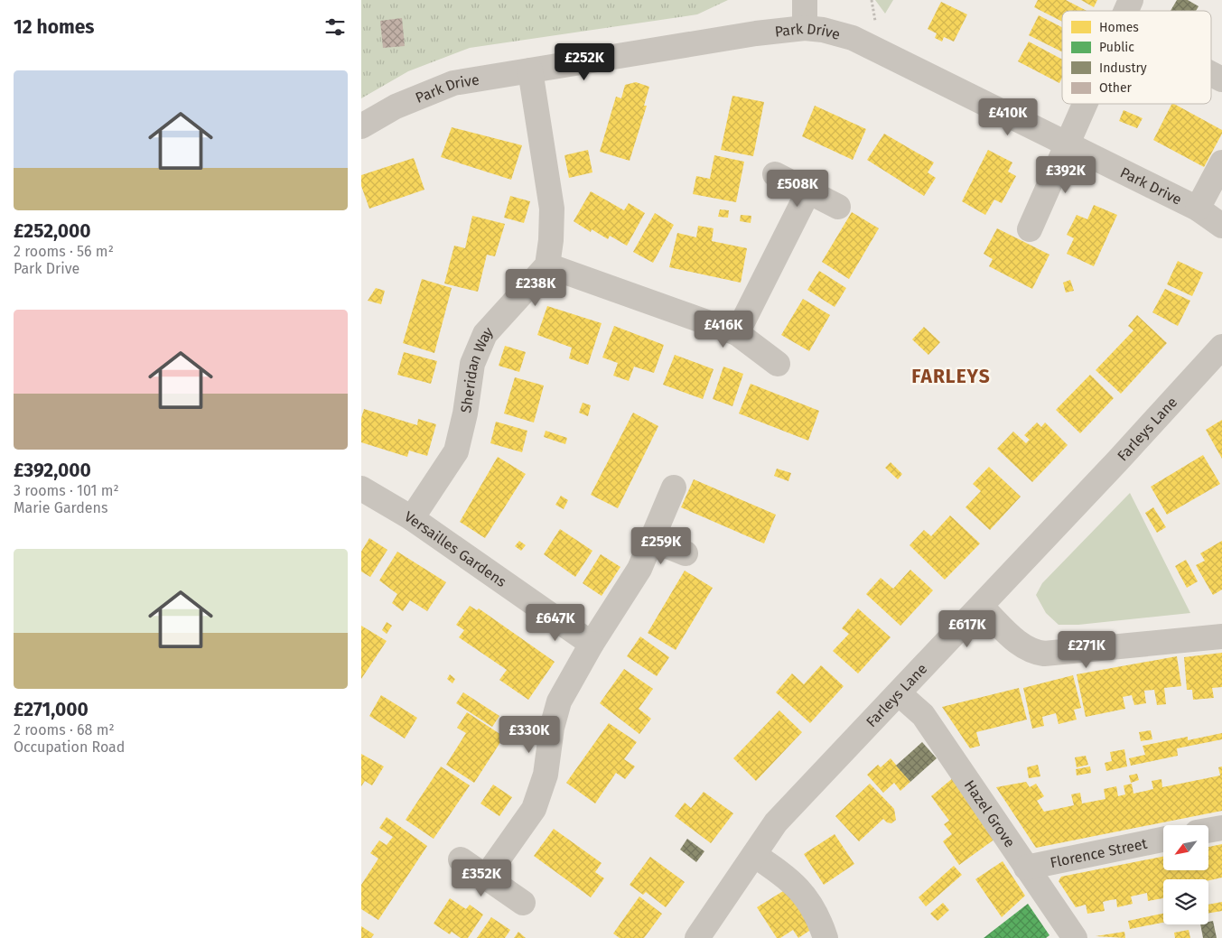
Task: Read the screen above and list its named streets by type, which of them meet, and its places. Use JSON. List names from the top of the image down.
{
  "streets": {
    "street": [
      "Park Drive",
      "Sheridan Way",
      "Farleys Lane",
      "Versailles Gardens",
      "Hazel Grove",
      "Florence Street"
    ]
  },
  "crossings": [
    ["Sheridan Way", "Versailles Gardens"],
    ["Farleys Lane", "Hazel Grove"],
    ["Hazel Grove", "Florence Street"]
  ],
  "districts": ["FARLEYS"],
  "legend": [
    "Homes",
    "Public",
    "Industry",
    "Other"
  ],
  "north": "bottom left",
  "page": {
    "heading": "12 homes",
    "price": [
      "£252K",
      "£410K",
      "£392K",
      "£508K",
      "£238K",
      "£416K",
      "£259K",
      "£647K",
      "£617K",
      "£271K",
      "£330K",
      "£352K"
    ],
    "list": [
      {
        "name": "£252,000",
        "note": "2 rooms · 56 m² · Park Drive"
      },
      {
        "name": "£392,000",
        "note": "3 rooms · 101 m² · Marie Gardens"
      },
      {
        "name": "£271,000",
        "note": "2 rooms · 68 m² · Occupation Road"
      }
    ]
  }
}
